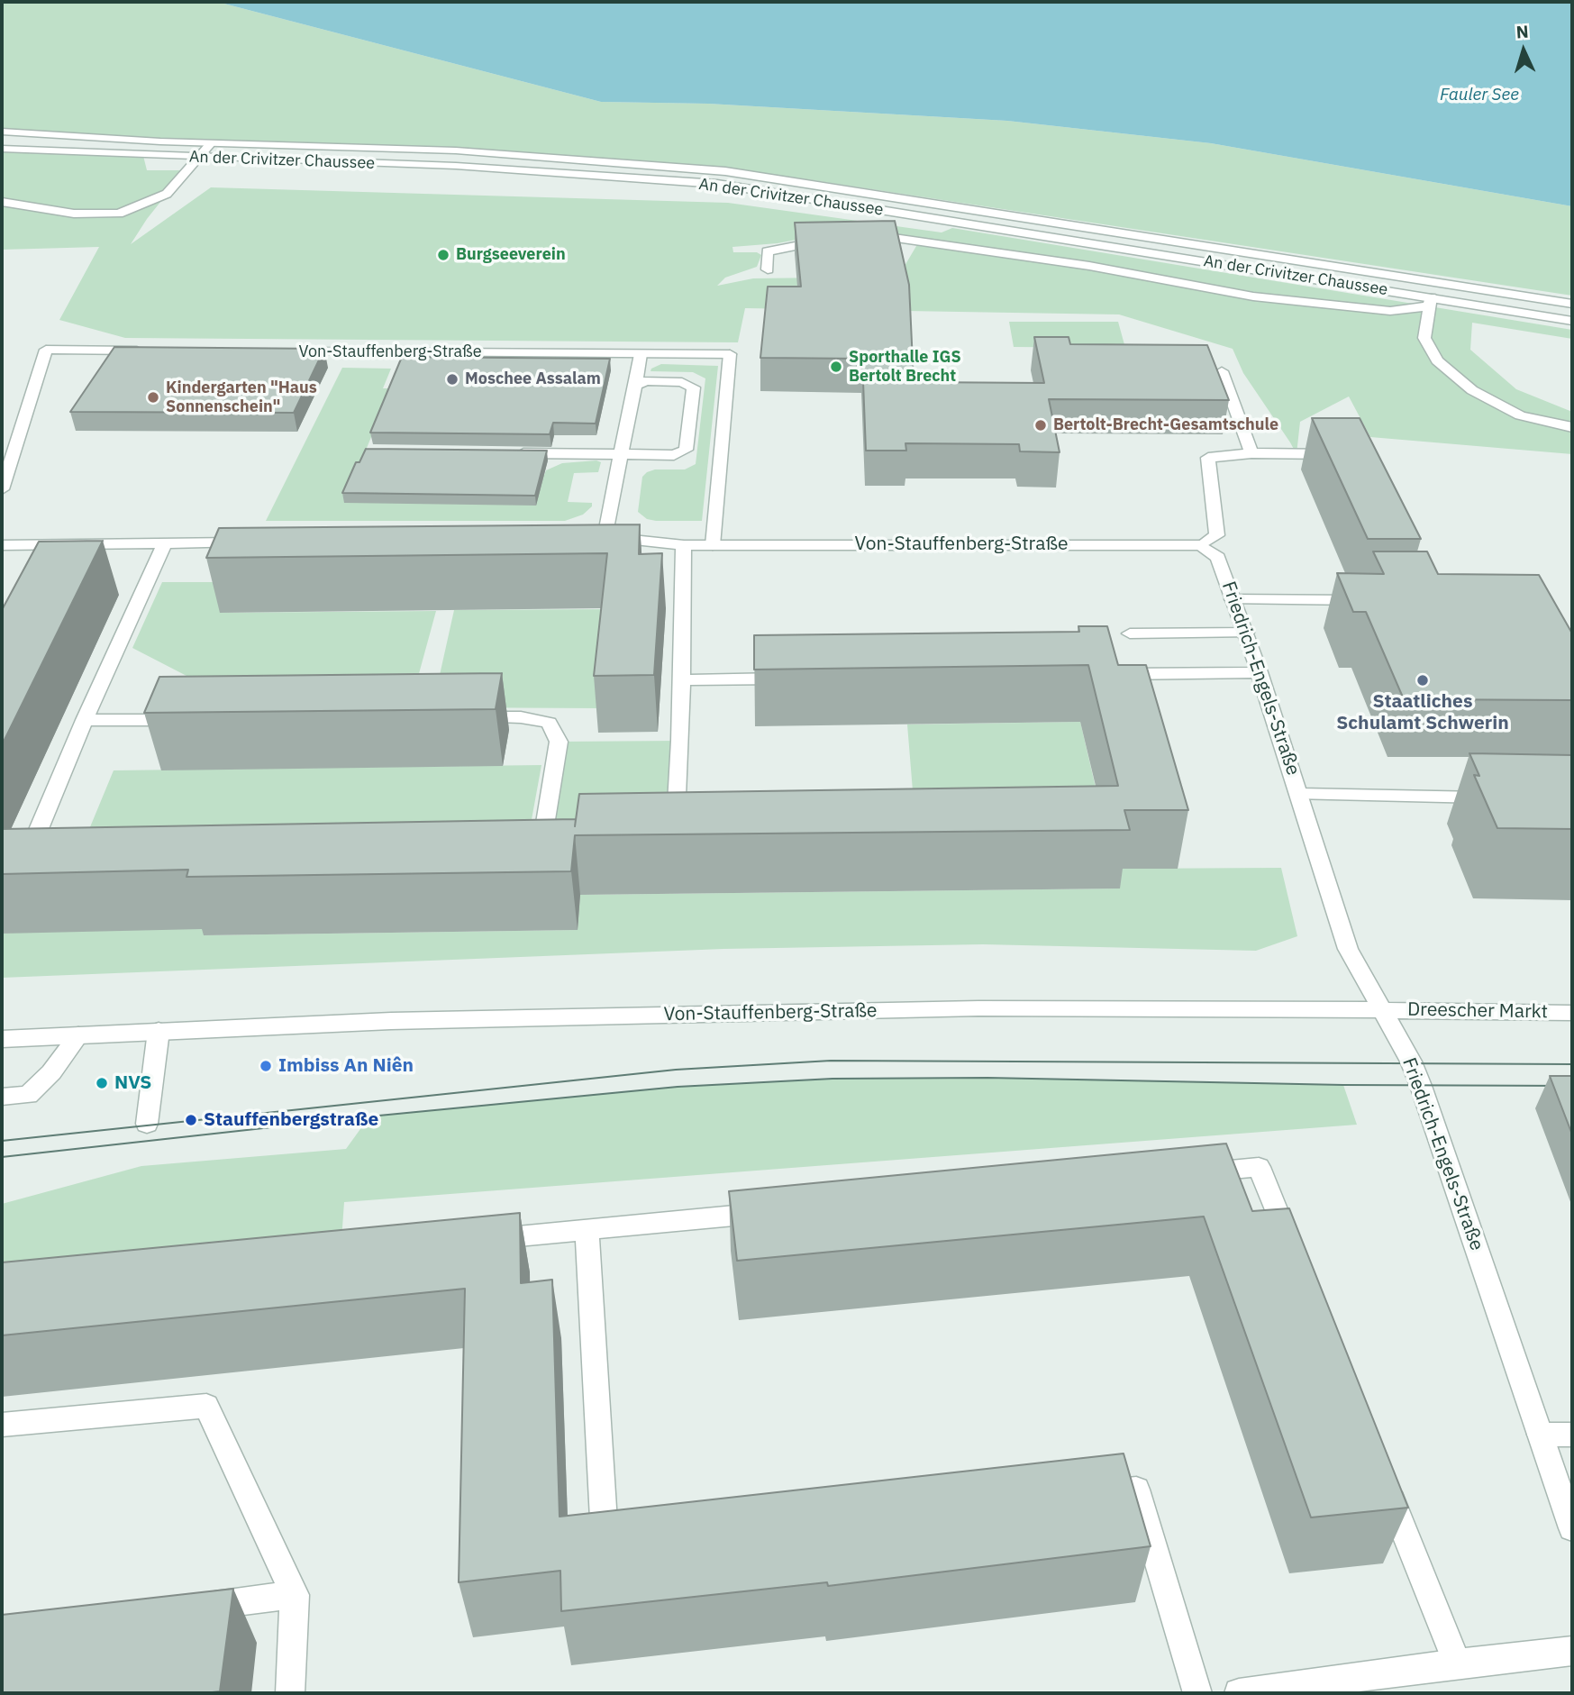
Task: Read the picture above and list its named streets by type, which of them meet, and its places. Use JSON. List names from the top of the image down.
{
  "streets": {
    "street": [
      "An der Crivitzer Chaussee",
      "Von-Stauffenberg-Straße",
      "Friedrich-Engels-Straße",
      "Dreescher Markt"
    ]
  },
  "crossings": [
    ["Von-Stauffenberg-Straße", "Friedrich-Engels-Straße"],
    ["Von-Stauffenberg-Straße", "Dreescher Markt"],
    ["Friedrich-Engels-Straße", "Dreescher Markt"]
  ],
  "water": ["Fauler See"],
  "places": [
    "Burgseeverein",
    "Sporthalle IGS Bertolt Brecht",
    "Moschee Assalam",
    "Kindergarten \"Haus Sonnenschein\"",
    "Bertolt-Brecht-Gesamtschule",
    "Staatliches Schulamt Schwerin",
    "Imbiss An Niên",
    "NVS",
    "Stauffenbergstraße"
  ],
  "north": "top"
}
